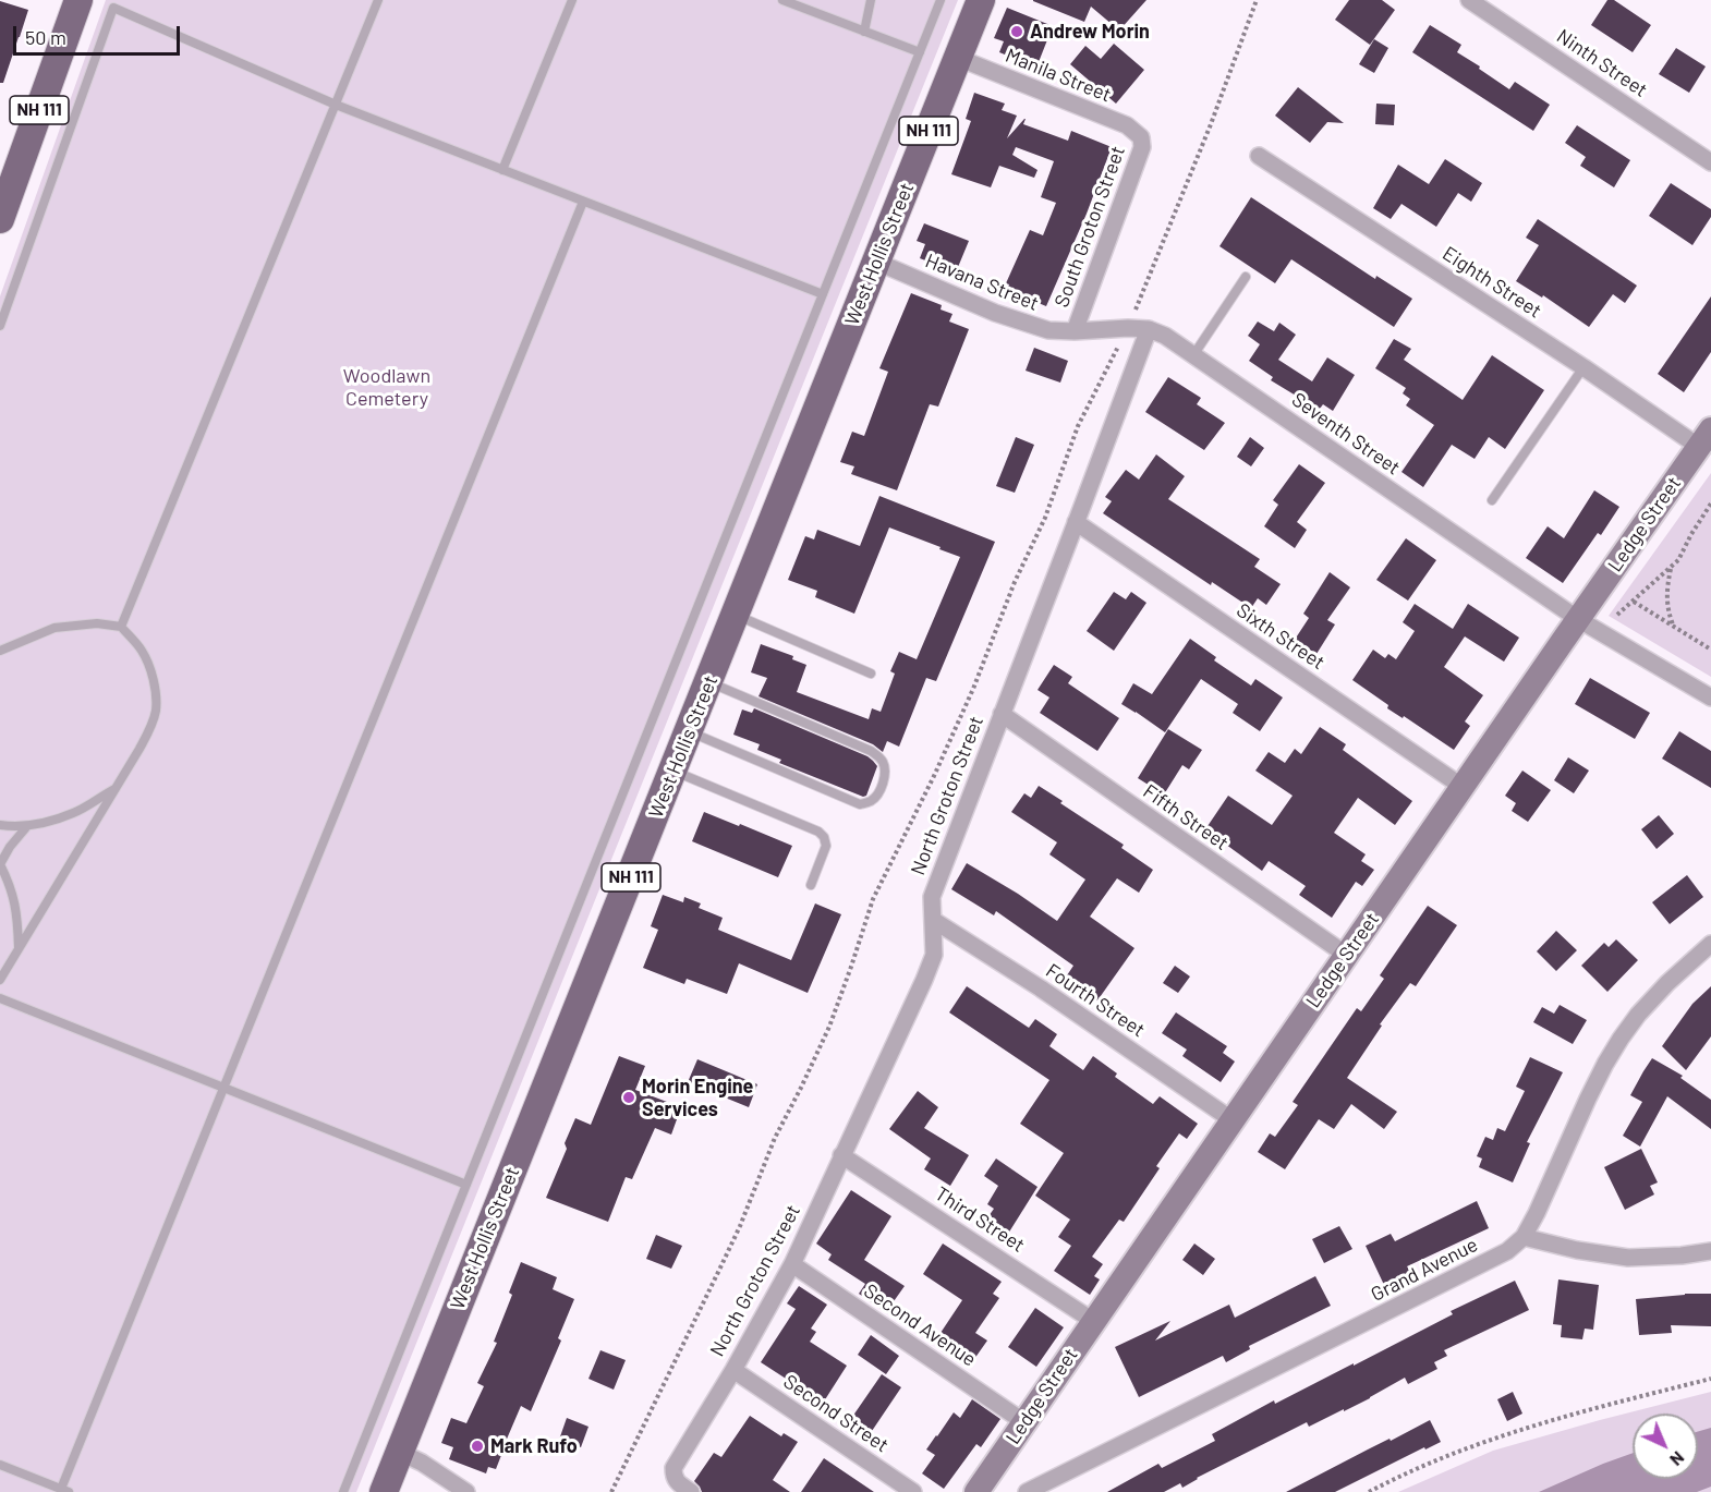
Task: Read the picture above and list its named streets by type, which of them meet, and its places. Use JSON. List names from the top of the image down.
{
  "streets": {
    "main road": ["NH 111", "West Hollis Street"],
    "street": [
      "Ninth Street",
      "Manila Street",
      "South Groton Street",
      "Havana Street",
      "Eighth Street",
      "Seventh Street",
      "Ledge Street",
      "Sixth Street",
      "North Groton Street",
      "Fifth Street",
      "Fourth Street",
      "Third Street",
      "Grand Avenue",
      "Second Avenue",
      "Second Street"
    ]
  },
  "crossings": [
    ["Manila Street", "South Groton Street"],
    ["Manila Street", "West Hollis Street"],
    ["South Groton Street", "Havana Street"],
    ["South Groton Street", "Seventh Street"],
    ["West Hollis Street", "Havana Street"],
    ["Havana Street", "Seventh Street"],
    ["Eighth Street", "Ledge Street"],
    ["Seventh Street", "Ledge Street"],
    ["Seventh Street", "North Groton Street"],
    ["Ledge Street", "Sixth Street"],
    ["Ledge Street", "Fifth Street"],
    ["Ledge Street", "Fourth Street"],
    ["Ledge Street", "Third Street"],
    ["Ledge Street", "Second Avenue"],
    ["Sixth Street", "North Groton Street"],
    ["North Groton Street", "Fifth Street"],
    ["North Groton Street", "Fourth Street"],
    ["North Groton Street", "Third Street"],
    ["North Groton Street", "Second Avenue"],
    ["North Groton Street", "Second Street"]
  ],
  "parks": ["Woodlawn Cemetery"],
  "places": ["Andrew Morin", "Morin Engine Services", "Mark Rufo"],
  "scale_bar": "50 m",
  "north": "bottom right"
}
